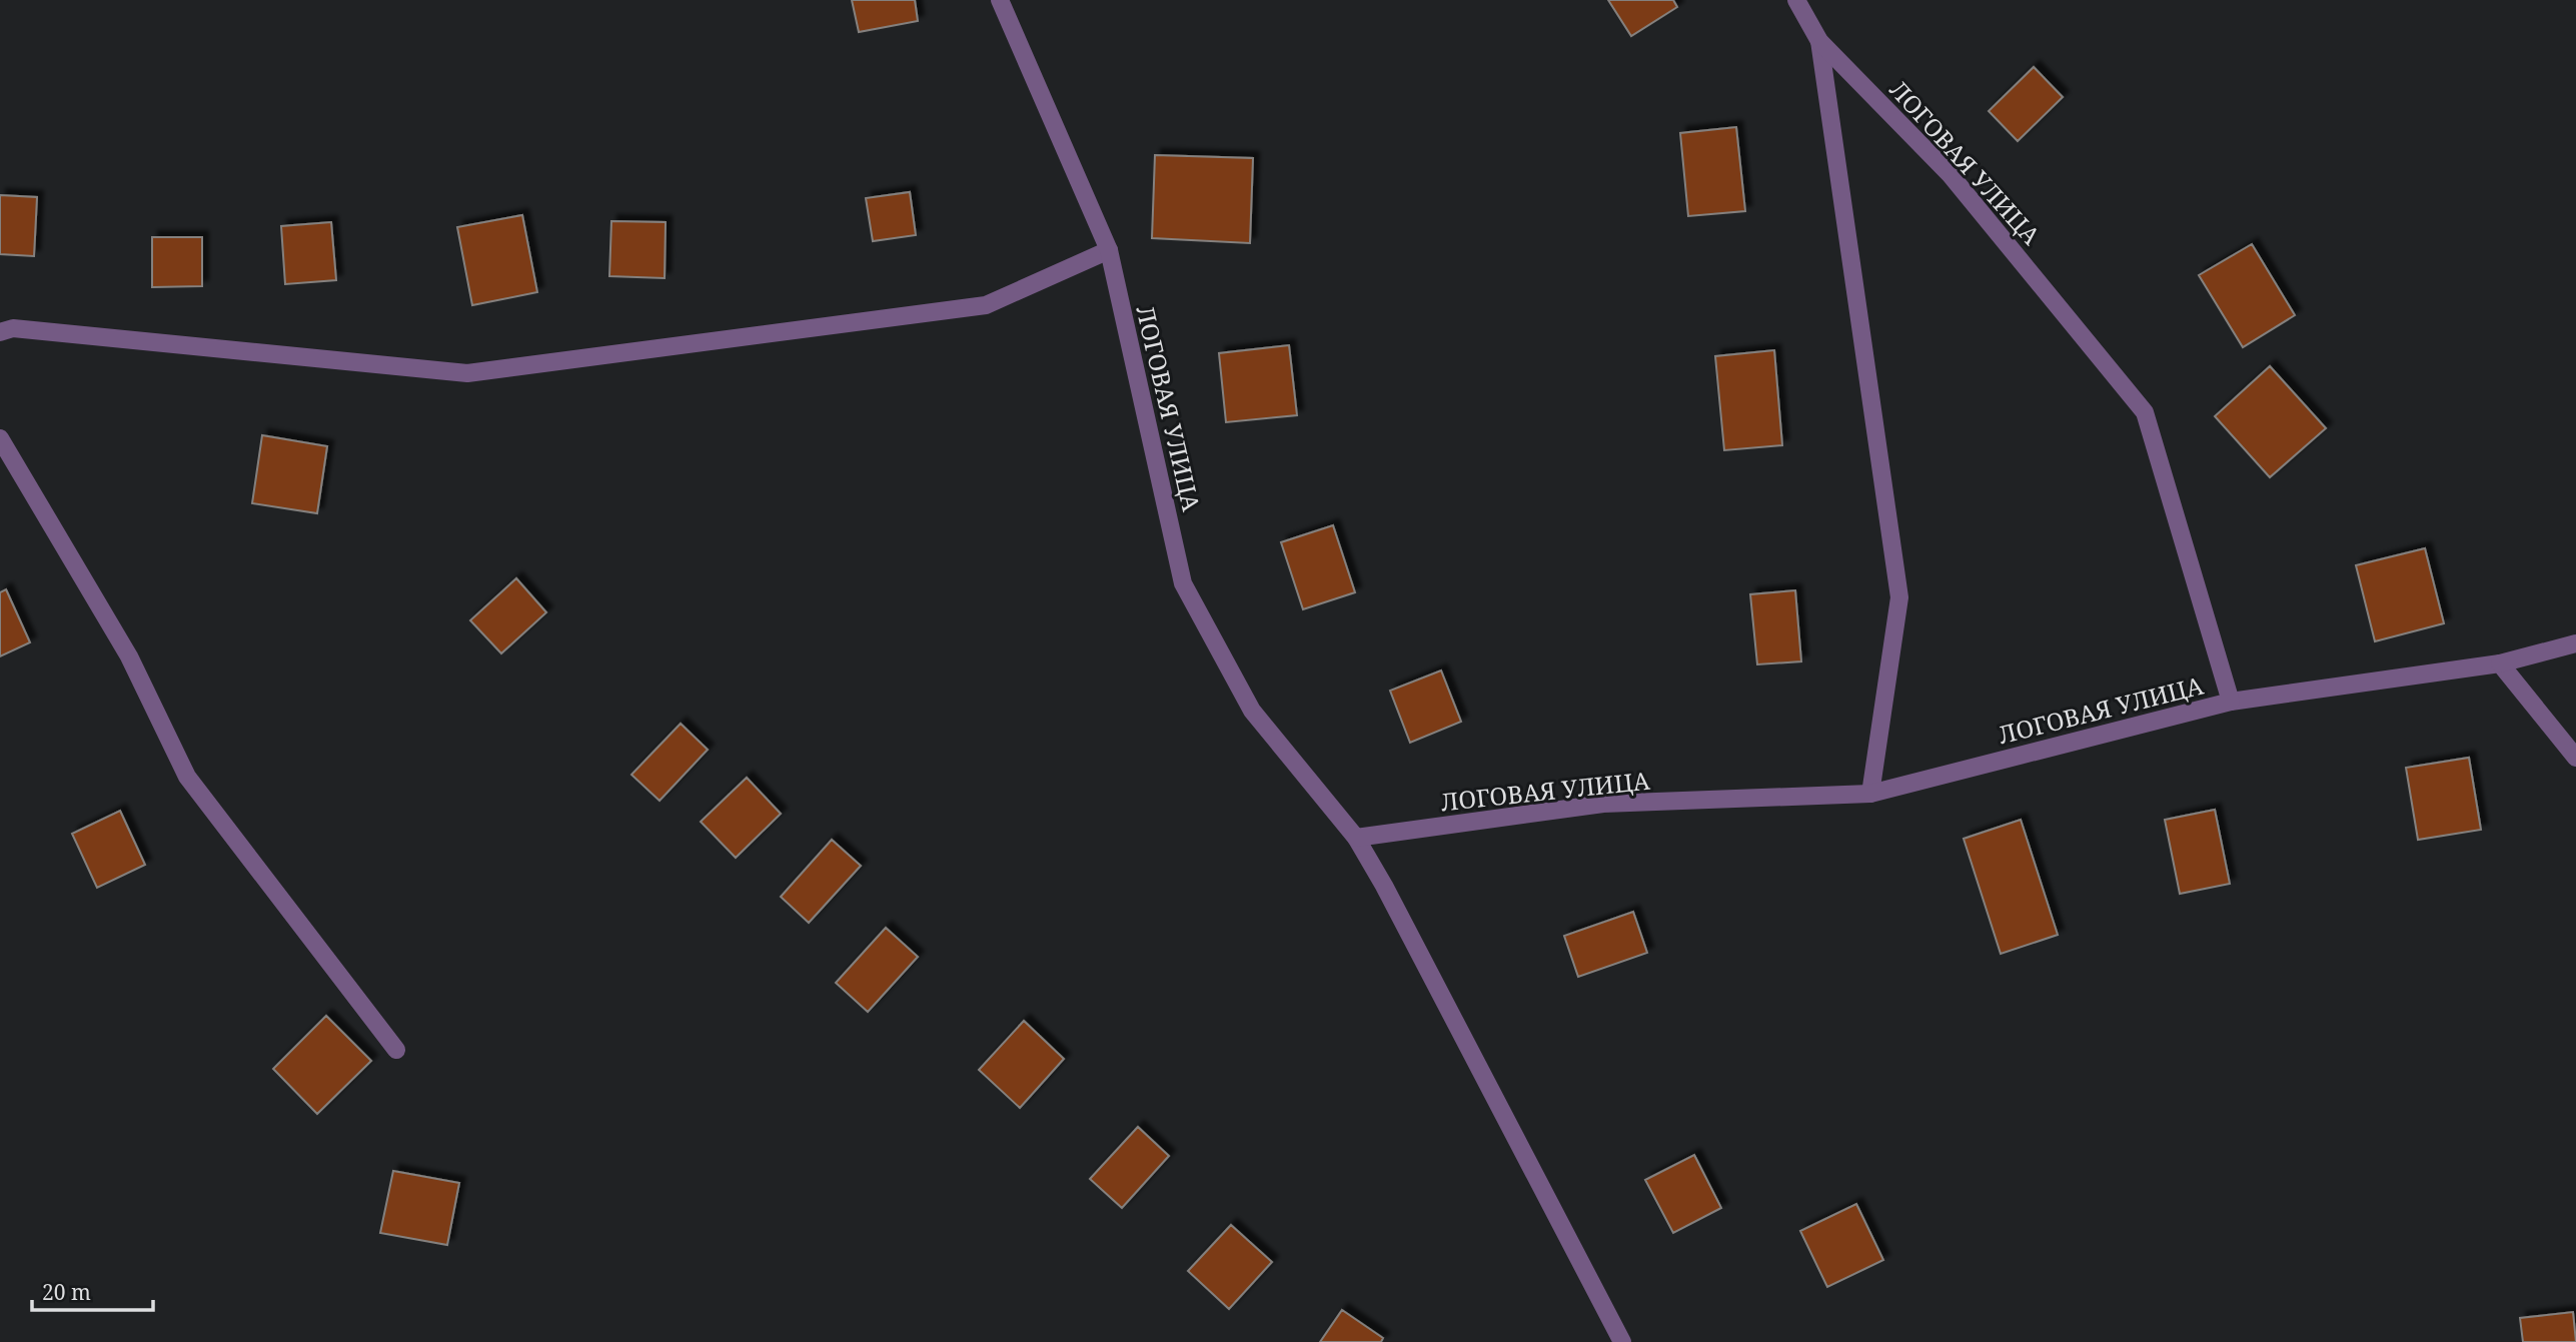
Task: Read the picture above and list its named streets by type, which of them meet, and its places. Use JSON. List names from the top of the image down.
{
  "streets": {
    "street": ["ЛОГОВАЯ УЛИЦА"]
  },
  "scale_bar": "20 m"
}
